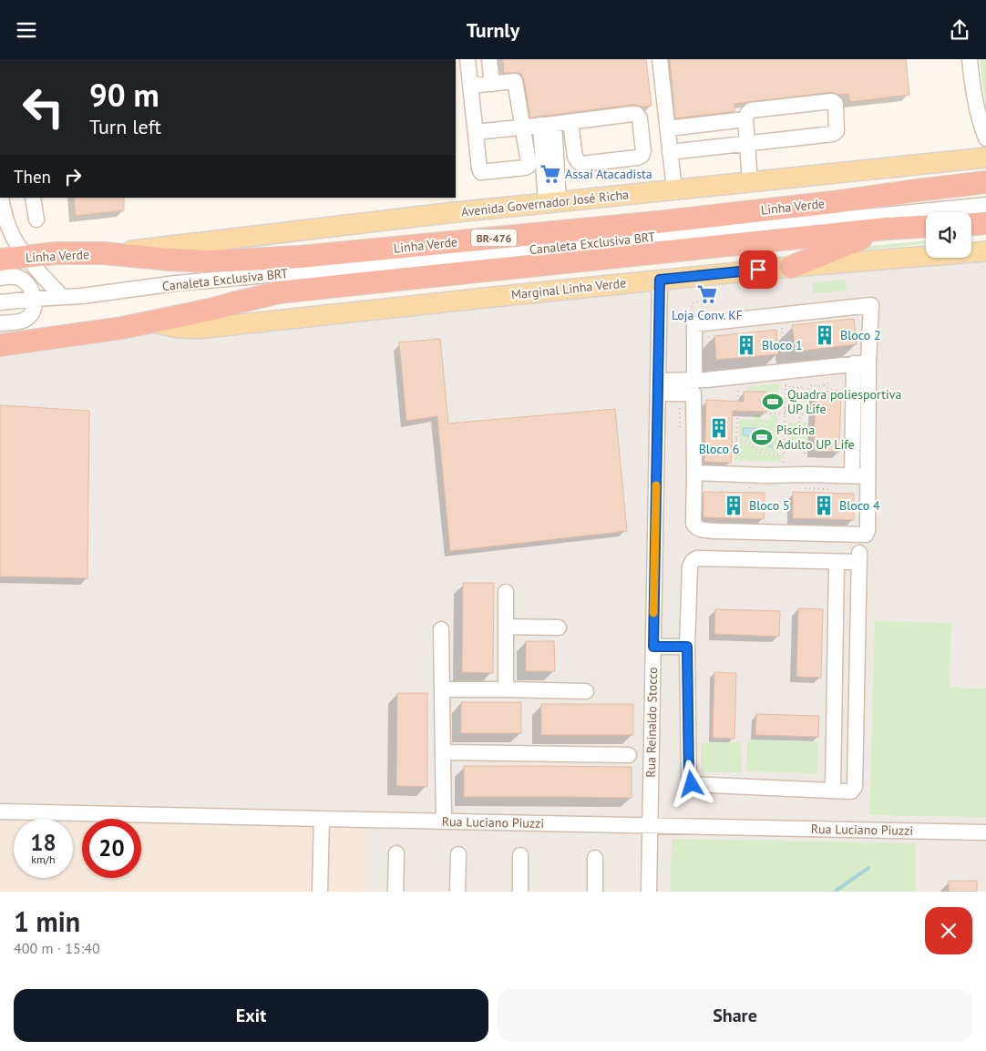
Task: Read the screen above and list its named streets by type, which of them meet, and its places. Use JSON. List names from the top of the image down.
{
  "streets": {
    "highway": ["Linha Verde", "BR-476"],
    "main road": ["Avenida Governador José Richa", "Marginal Linha Verde"],
    "street": ["Canaleta Exclusiva BRT", "Rua Reinaldo Stocco", "Rua Luciano Piuzzi"]
  },
  "crossings": [
    ["Avenida Governador José Richa", "Linha Verde"],
    ["Marginal Linha Verde", "Rua Reinaldo Stocco"],
    ["Rua Reinaldo Stocco", "Rua Luciano Piuzzi"]
  ],
  "places": {
    "supermarket": ["Assaí Atacadista", "Loja Conv. KF"],
    "building": [
      "Bloco 2",
      "Bloco 1",
      "Bloco 6",
      "Bloco 5",
      "Bloco 4"
    ],
    "sports": ["Quadra poliesportiva UP Life", "Piscina Adulto UP Life"]
  },
  "page": {
    "header": "Turnly",
    "turn": ["90 m", "Turn left"],
    "then": "Then",
    "speed": "18 km/h",
    "limit": "20",
    "heading": ["1 min", "400 m · 15:40"],
    "buttons": ["Exit", "Share"]
  }
}
